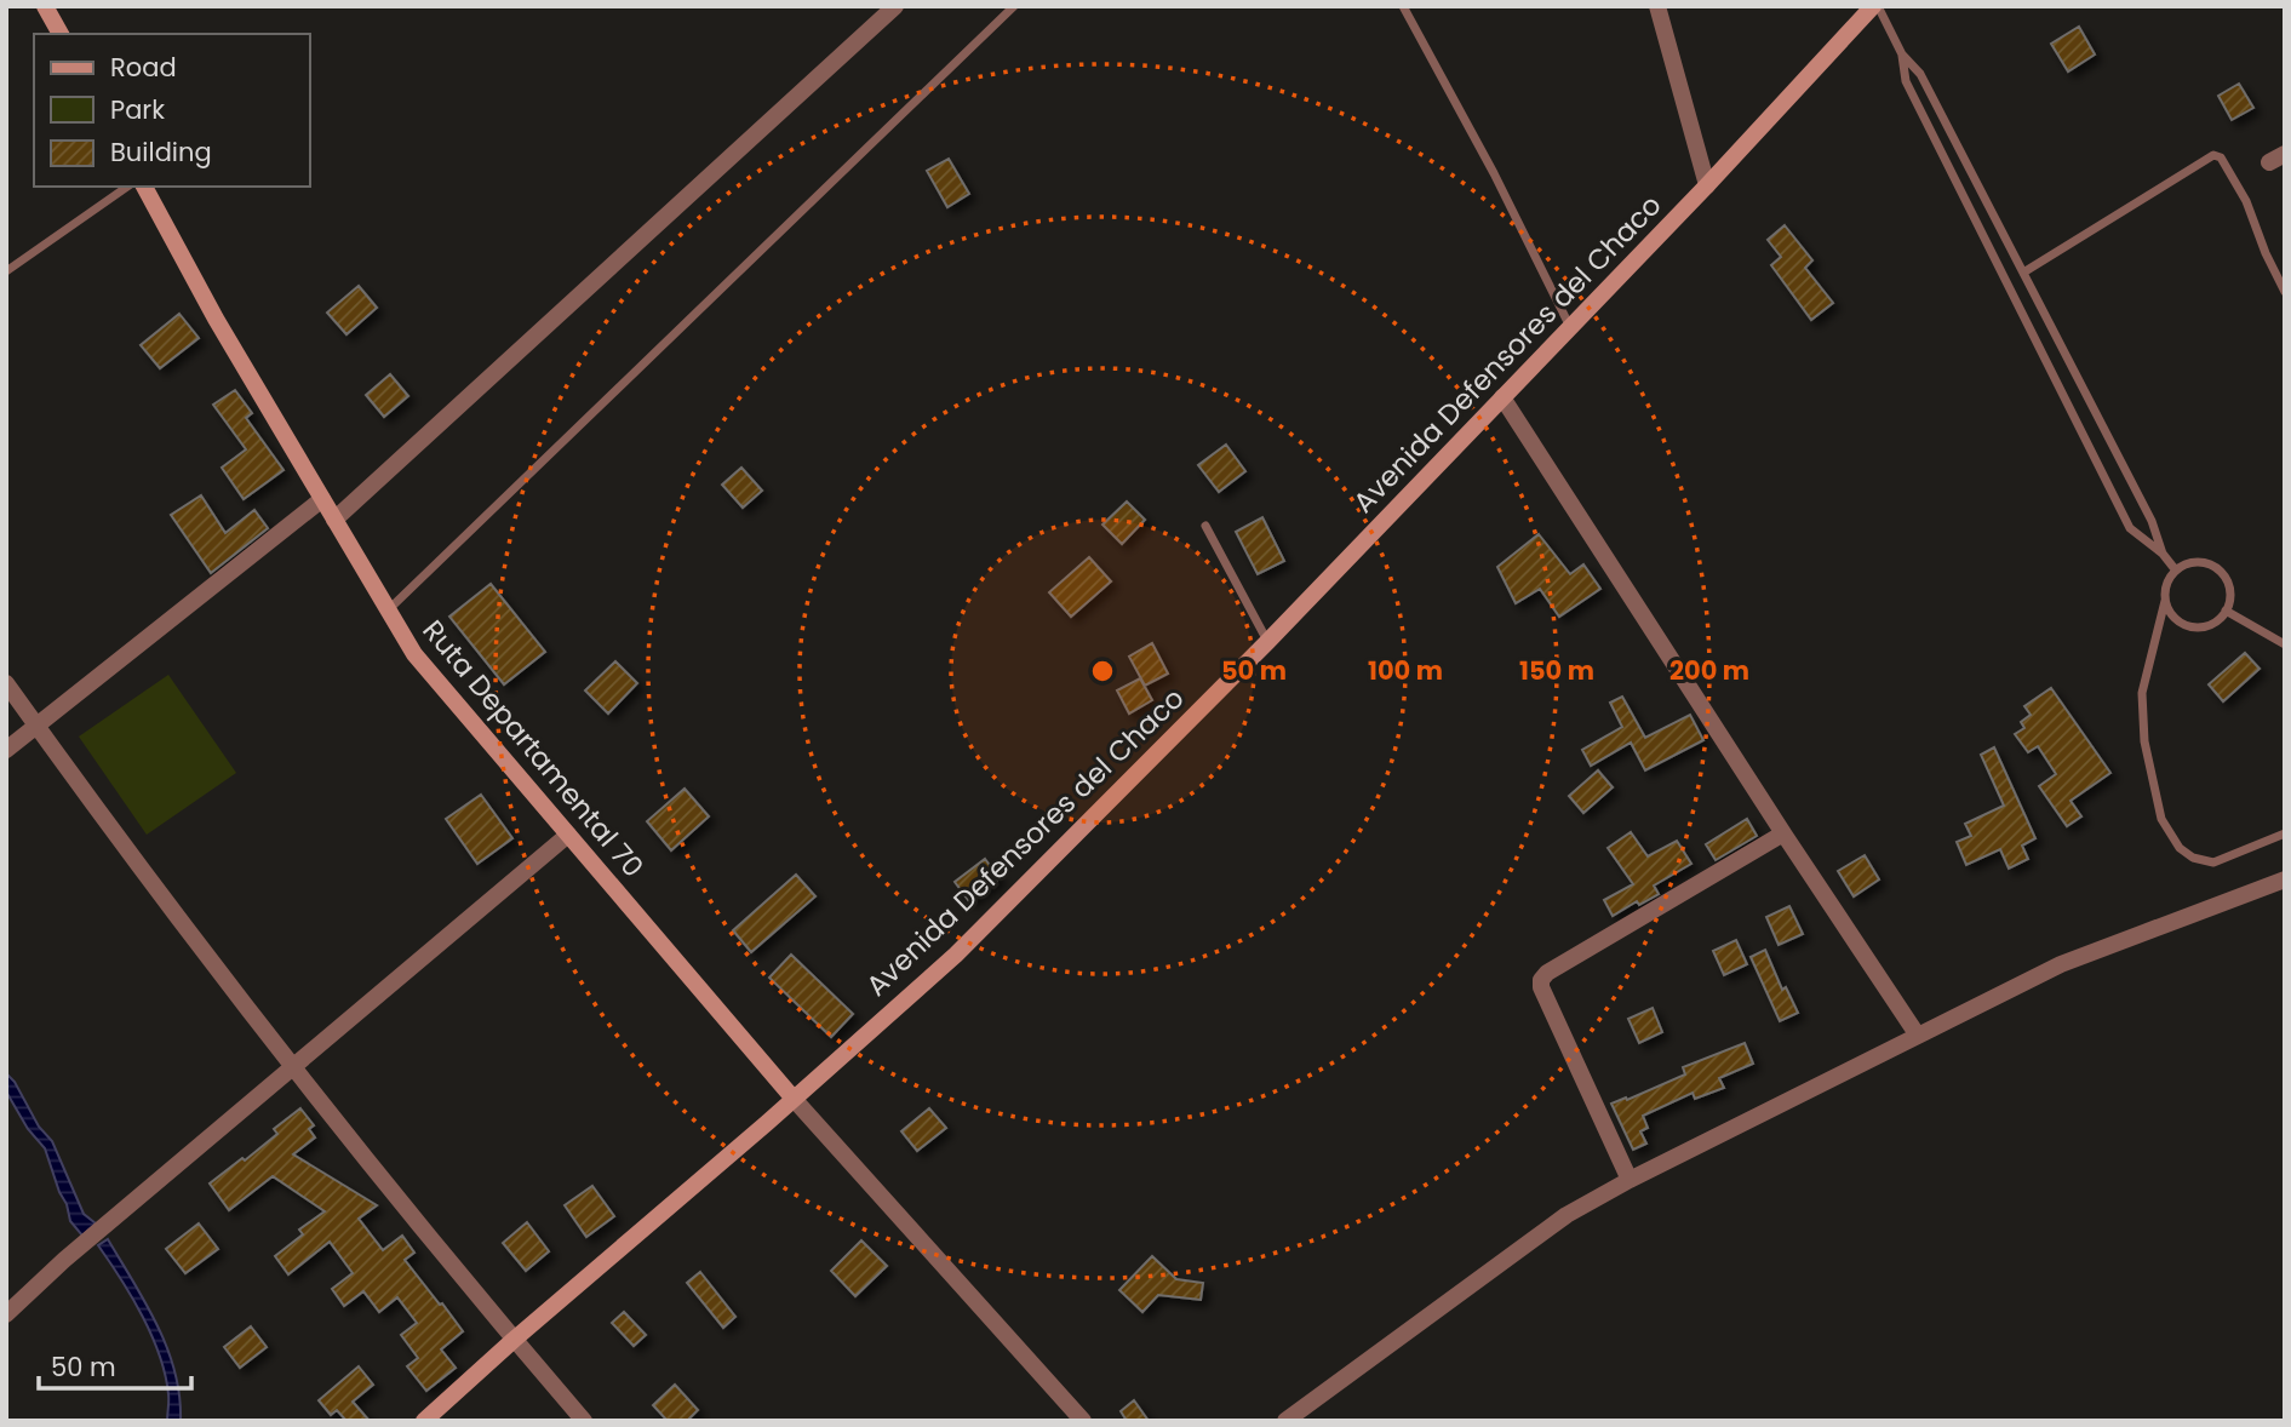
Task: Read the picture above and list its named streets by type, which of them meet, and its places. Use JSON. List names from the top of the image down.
{
  "streets": {
    "main road": ["Avenida Defensores del Chaco", "Ruta Departamental 70"]
  },
  "crossings": [
    ["Avenida Defensores del Chaco", "Ruta Departamental 70"]
  ],
  "legend": ["Road", "Park", "Building"],
  "scale_bar": "50 m",
  "rings": [
    "50 m",
    "100 m",
    "150 m",
    "200 m"
  ]
}
